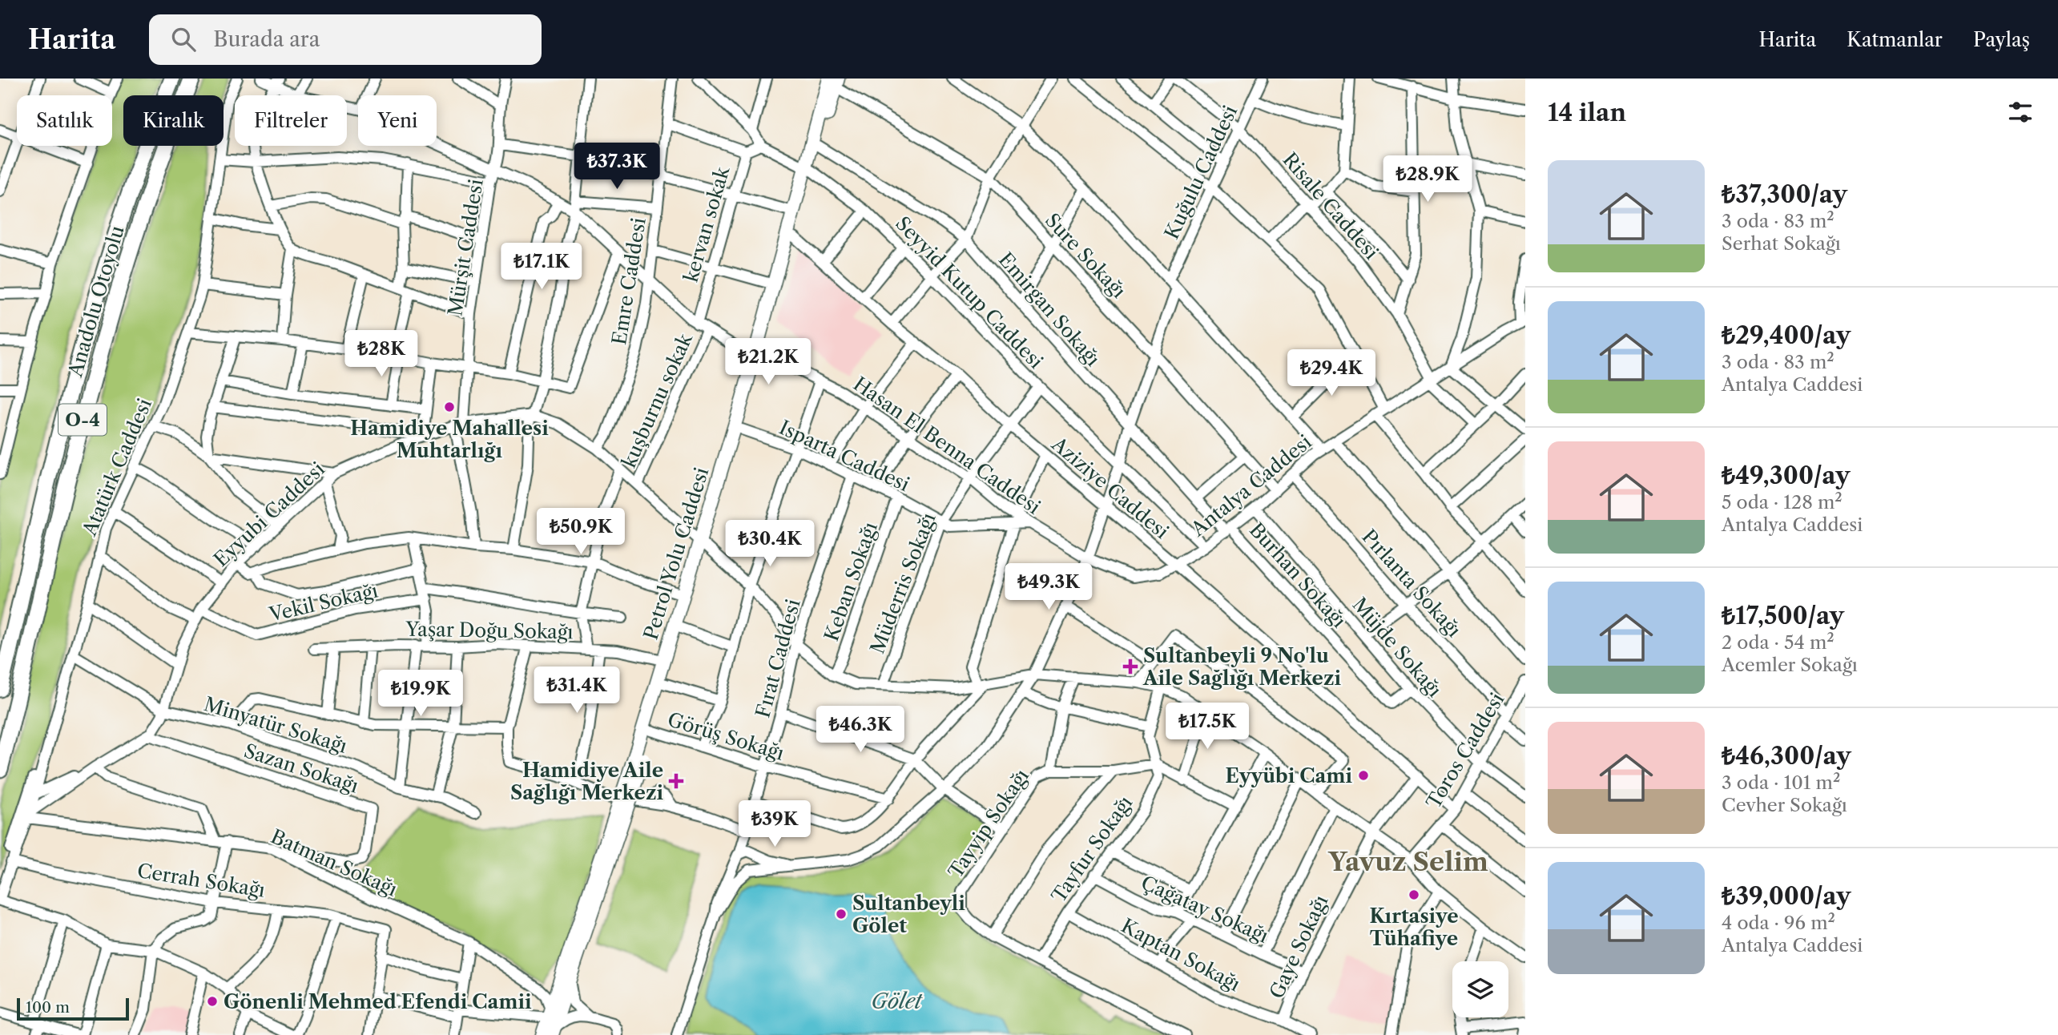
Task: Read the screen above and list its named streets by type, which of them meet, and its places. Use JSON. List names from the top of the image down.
{
  "streets": {
    "highway": ["Anadolu Otoyolu", "O-4"],
    "main road": ["Petrol Yolu Caddesi"],
    "street": [
      "Kuğulu Caddesi",
      "Risale Caddesi",
      "kervan sokak",
      "Mürşit Caddesi",
      "Sure Sokağı",
      "Emre Caddesi",
      "Seyyid Kutup Caddesi",
      "Emirgan Sokağı",
      "kuşburnu sokak",
      "Hasan El Benna Caddesi",
      "Isparta Caddesi",
      "Atatürk Caddesi",
      "Antalya Caddesi",
      "Aziziye Caddesi",
      "Eyyubi Caddesi",
      "Burhan Sokağı",
      "Keban Sokağı",
      "Müderris Sokağı",
      "Pırlanta Sokağı",
      "Vekil Sokağı",
      "Yaşar Doğu Sokağı",
      "Müjde Sokağı",
      "Fırat Caddesi",
      "Minyatür Sokağı",
      "Görüş Sokağı",
      "Toros Caddesi",
      "Sazan Sokağı",
      "Tayyip Sokağı",
      "Tayfur Sokağı",
      "Batman Sokağı",
      "Cerrah Sokağı",
      "Çağatay Sokağı",
      "Gaye Sokağı",
      "Kaptan Sokağı"
    ]
  },
  "crossings": [
    ["Kuğulu Caddesi", "Risale Caddesi"],
    ["Risale Caddesi", "Antalya Caddesi"],
    ["kervan sokak", "Seyyid Kutup Caddesi"],
    ["kervan sokak", "Hasan El Benna Caddesi"],
    ["Mürşit Caddesi", "Hasan El Benna Caddesi"],
    ["Mürşit Caddesi", "Eyyubi Caddesi"],
    ["Sure Sokağı", "Antalya Caddesi"],
    ["Sure Sokağı", "Petrol Yolu Caddesi"],
    ["Emre Caddesi", "Hasan El Benna Caddesi"],
    ["Emre Caddesi", "Eyyubi Caddesi"],
    ["Seyyid Kutup Caddesi", "Antalya Caddesi"],
    ["Seyyid Kutup Caddesi", "Petrol Yolu Caddesi"],
    ["Seyyid Kutup Caddesi", "Müderris Sokağı"],
    ["Emirgan Sokağı", "Antalya Caddesi"],
    ["Emirgan Sokağı", "Petrol Yolu Caddesi"],
    ["Emirgan Sokağı", "Burhan Sokağı"],
    ["kuşburnu sokak", "Hasan El Benna Caddesi"],
    ["kuşburnu sokak", "Eyyubi Caddesi"],
    ["Hasan El Benna Caddesi", "Isparta Caddesi"],
    ["Hasan El Benna Caddesi", "Antalya Caddesi"],
    ["Hasan El Benna Caddesi", "Petrol Yolu Caddesi"],
    ["Hasan El Benna Caddesi", "Müderris Sokağı"],
    ["Isparta Caddesi", "Petrol Yolu Caddesi"],
    ["Isparta Caddesi", "Keban Sokağı"],
    ["Isparta Caddesi", "Müderris Sokağı"],
    ["Isparta Caddesi", "Fırat Caddesi"],
    ["Atatürk Caddesi", "Eyyubi Caddesi"],
    ["Atatürk Caddesi", "Minyatür Sokağı"],
    ["Atatürk Caddesi", "Batman Sokağı"],
    ["Atatürk Caddesi", "Cerrah Sokağı"],
    ["Antalya Caddesi", "Aziziye Caddesi"],
    ["Antalya Caddesi", "Burhan Sokağı"],
    ["Antalya Caddesi", "Pırlanta Sokağı"],
    ["Antalya Caddesi", "Müjde Sokağı"],
    ["Aziziye Caddesi", "Petrol Yolu Caddesi"],
    ["Aziziye Caddesi", "Müderris Sokağı"],
    ["Aziziye Caddesi", "Toros Caddesi"],
    ["Aziziye Caddesi", "Gaye Sokağı"],
    ["Eyyubi Caddesi", "Petrol Yolu Caddesi"],
    ["Eyyubi Caddesi", "Keban Sokağı"],
    ["Eyyubi Caddesi", "Müderris Sokağı"],
    ["Eyyubi Caddesi", "Vekil Sokağı"],
    ["Eyyubi Caddesi", "Fırat Caddesi"],
    ["Eyyubi Caddesi", "Minyatür Sokağı"],
    ["Eyyubi Caddesi", "Toros Caddesi"],
    ["Eyyubi Caddesi", "Sazan Sokağı"],
    ["Eyyubi Caddesi", "Tayyip Sokağı"],
    ["Eyyubi Caddesi", "Tayfur Sokağı"],
    ["Eyyubi Caddesi", "Batman Sokağı"],
    ["Eyyubi Caddesi", "Gaye Sokağı"],
    ["Petrol Yolu Caddesi", "Yaşar Doğu Sokağı"],
    ["Petrol Yolu Caddesi", "Görüş Sokağı"],
    ["Burhan Sokağı", "Müjde Sokağı"],
    ["Pırlanta Sokağı", "Toros Caddesi"],
    ["Müjde Sokağı", "Toros Caddesi"],
    ["Fırat Caddesi", "Görüş Sokağı"],
    ["Sazan Sokağı", "Batman Sokağı"],
    ["Tayyip Sokağı", "Tayfur Sokağı"],
    ["Tayfur Sokağı", "Çağatay Sokağı"],
    ["Tayfur Sokağı", "Kaptan Sokağı"],
    ["Çağatay Sokağı", "Gaye Sokağı"],
    ["Gaye Sokağı", "Kaptan Sokağı"]
  ],
  "districts": ["Yavuz Selim"],
  "water": ["Gölet"],
  "places": {
    "other": [
      "Hamidiye Mahallesi Muhtarlığı",
      "Eyyübi Cami",
      "Kırtasiye Tühafiye",
      "Sultanbeyli Gölet",
      "Gönenli Mehmed Efendi Camii"
    ],
    "health": ["Sultanbeyli 9 No'lu Aile Sağlığı Merkezi", "Hamidiye Aile Sağlığı Merkezi"]
  },
  "scale_bar": "100 m",
  "page": {
    "header": "Harita",
    "search": "Burada ara",
    "nav": ["Harita", "Katmanlar", "Paylaş"],
    "heading": "14 ilan",
    "chip": [
      "Satılık",
      "Kiralık",
      "Filtreler",
      "Yeni"
    ],
    "price": [
      "₺37.3K",
      "₺28.9K",
      "₺17.1K",
      "₺28K",
      "₺21.2K",
      "₺29.4K",
      "₺50.9K",
      "₺30.4K",
      "₺49.3K",
      "₺31.4K",
      "₺19.9K",
      "₺17.5K",
      "₺46.3K",
      "₺39K"
    ],
    "list": [
      {
        "name": "₺37,300/ay",
        "note": "3 oda · 83 m² · Serhat Sokağı"
      },
      {
        "name": "₺29,400/ay",
        "note": "3 oda · 83 m² · Antalya Caddesi"
      },
      {
        "name": "₺49,300/ay",
        "note": "5 oda · 128 m² · Antalya Caddesi"
      },
      {
        "name": "₺17,500/ay",
        "note": "2 oda · 54 m² · Acemler Sokağı"
      },
      {
        "name": "₺46,300/ay",
        "note": "3 oda · 101 m² · Cevher Sokağı"
      },
      {
        "name": "₺39,000/ay",
        "note": "4 oda · 96 m² · Antalya Caddesi"
      }
    ],
    "scale": "100 m"
  }
}
